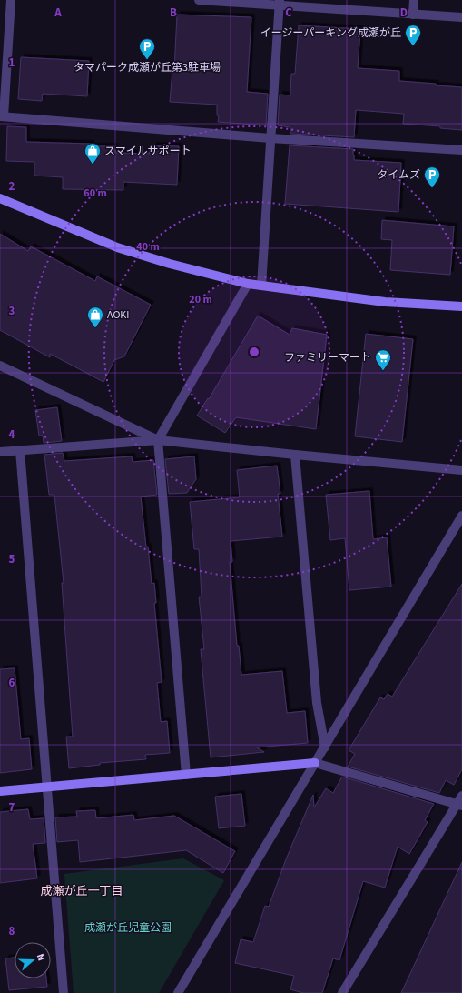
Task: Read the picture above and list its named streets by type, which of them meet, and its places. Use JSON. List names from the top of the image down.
{
  "districts": ["成瀬が丘一丁目"],
  "parks": ["成瀬が丘児童公園"],
  "places": {
    "parking": ["イージーパーキング成瀬が丘", "タマパーク成瀬が丘第3駐車場", "タイムズ"],
    "shop": ["スマイルサポート", "AOKI"],
    "supermarket": ["ファミリーマート"]
  },
  "north": "right",
  "grid": {
    "columns": [
      "A",
      "B",
      "C",
      "D"
    ],
    "rows": [
      "1",
      "2",
      "3",
      "4",
      "5",
      "6",
      "7",
      "8"
    ]
  },
  "rings": ["60 m", "40 m", "20 m"]
}
